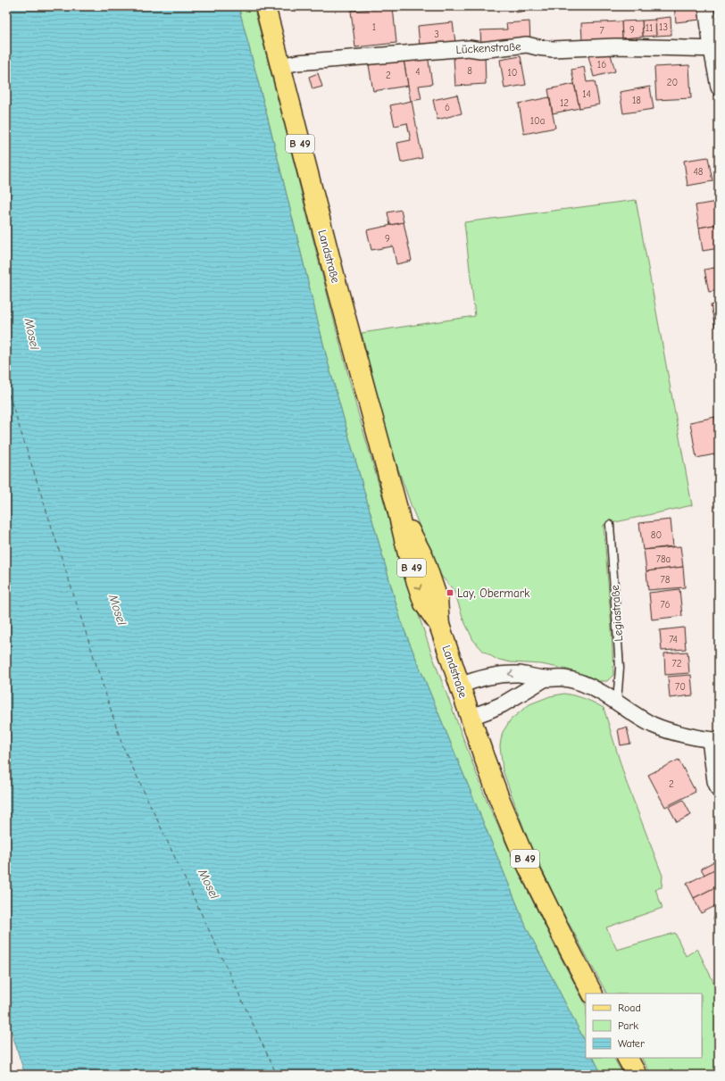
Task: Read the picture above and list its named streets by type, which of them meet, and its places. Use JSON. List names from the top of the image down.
{
  "streets": {
    "main road": ["B 49", "Landstraße"],
    "street": ["Lückenstraße"],
    "lane": ["Legiastraße"]
  },
  "crossings": [
    ["Lückenstraße", "Landstraße"],
    ["B 49", "Landstraße"]
  ],
  "water": ["Mosel"],
  "places": {
    "transit": ["Lay, Obermark"]
  },
  "house_numbers": [
    "1",
    "13",
    "11",
    "9",
    "7",
    "3",
    "16",
    "8",
    "4",
    "10",
    "2",
    "20",
    "14",
    "18",
    "12",
    "6",
    "10a",
    "48",
    "9",
    "80",
    "78a",
    "78",
    "76",
    "74",
    "72",
    "70",
    "2"
  ],
  "legend": ["Road", "Park", "Water"]
}
